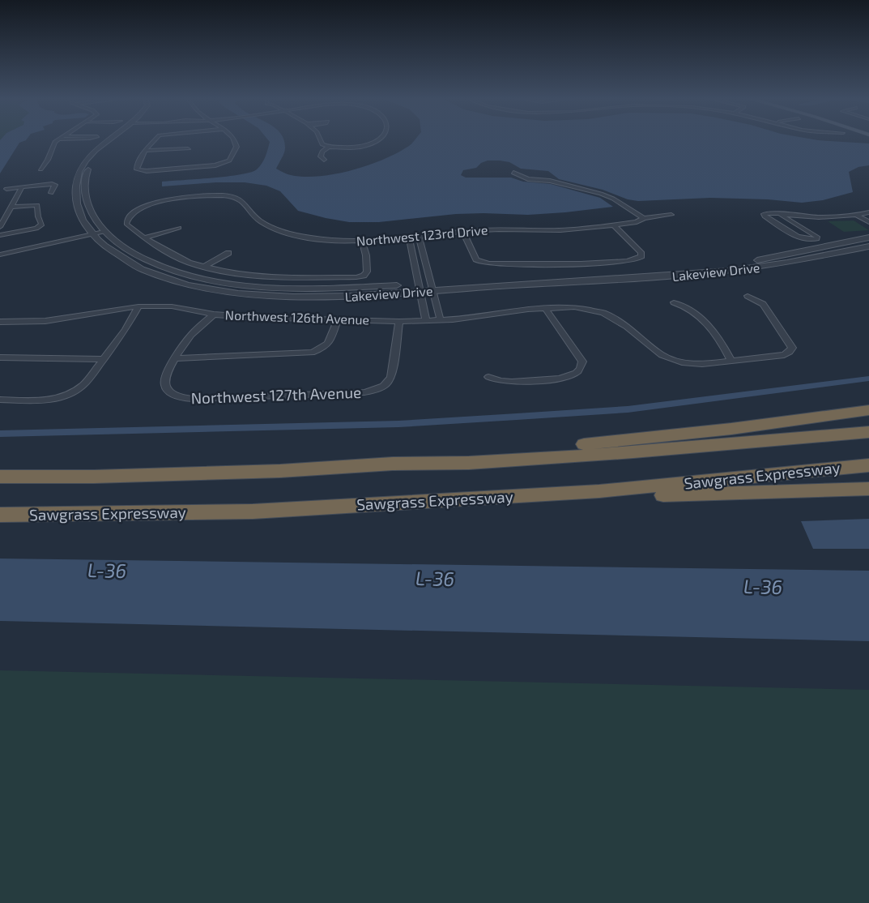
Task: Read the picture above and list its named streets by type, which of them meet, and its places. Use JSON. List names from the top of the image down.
{
  "streets": {
    "highway": ["Sawgrass Expressway"],
    "street": [
      "Northwest 123rd Drive",
      "Lakeview Drive",
      "Northwest 126th Avenue",
      "Northwest 127th Avenue"
    ]
  },
  "crossings": [
    ["Northwest 126th Avenue", "Northwest 127th Avenue"]
  ],
  "water": ["L-36"]
}
